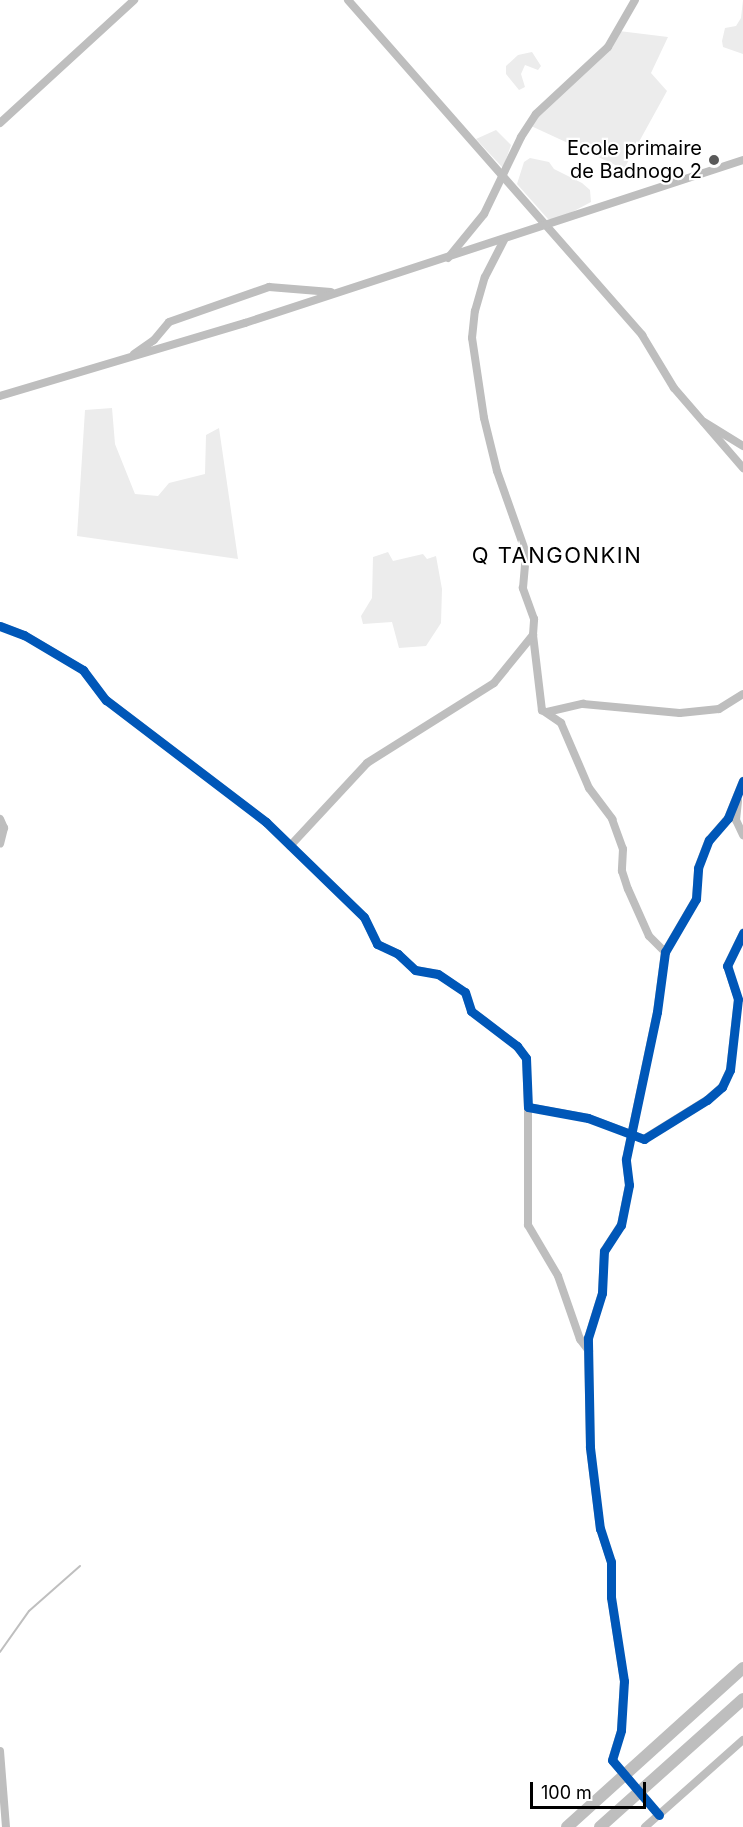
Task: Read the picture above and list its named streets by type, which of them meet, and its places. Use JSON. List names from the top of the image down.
{
  "districts": ["Q TANGONKIN"],
  "places": ["Ecole primaire de Badnogo 2"],
  "scale_bar": "100 m"
}
